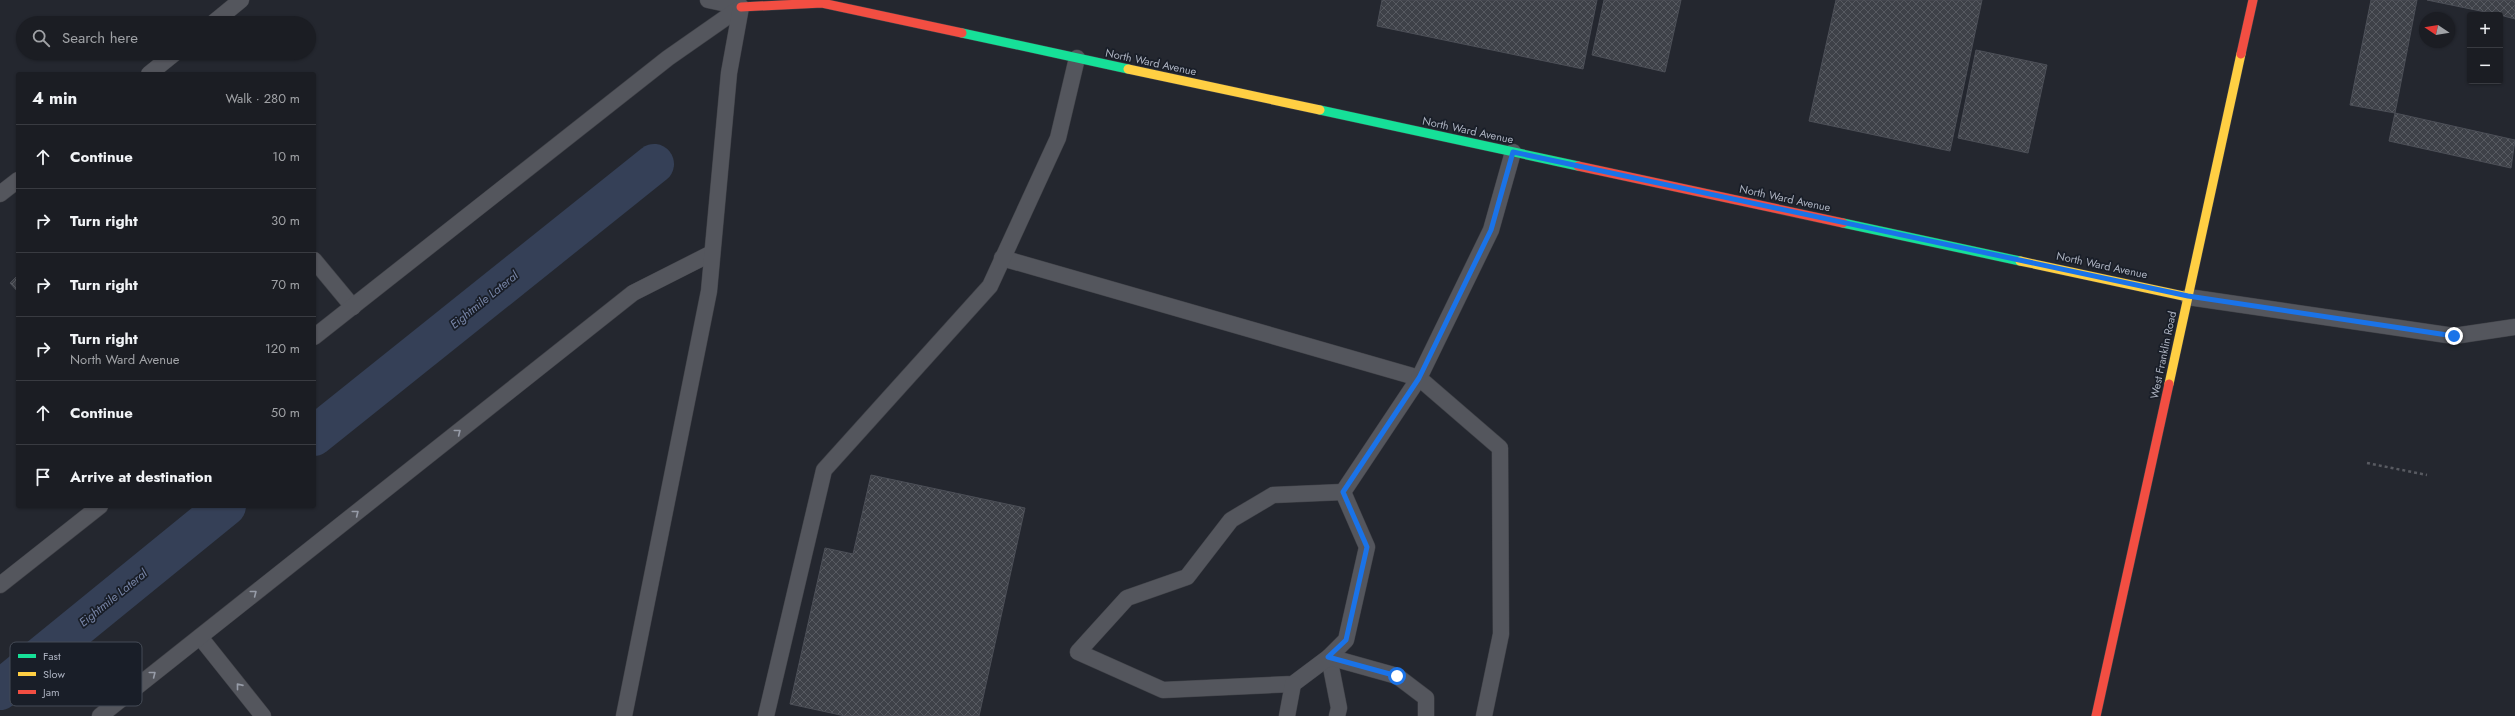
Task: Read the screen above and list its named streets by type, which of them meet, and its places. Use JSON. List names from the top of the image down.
{
  "streets": {
    "street": ["North Ward Avenue", "West Franklin Road"]
  },
  "crossings": [
    ["North Ward Avenue", "West Franklin Road"]
  ],
  "water": ["Eightmile Lateral"],
  "legend": ["Fast", "Slow", "Jam"],
  "north": "left",
  "page": {
    "map_buttons": ["+", "−"],
    "search": "Search here",
    "heading": ["4 min", "Walk · 280 m"],
    "list": [
      ["Continue", "10 m"],
      ["Turn right", "30 m"],
      ["Turn right", "70 m"],
      ["Turn right", "North Ward Avenue", "120 m"],
      ["Continue", "50 m"],
      "Arrive at destination"
    ]
  }
}
